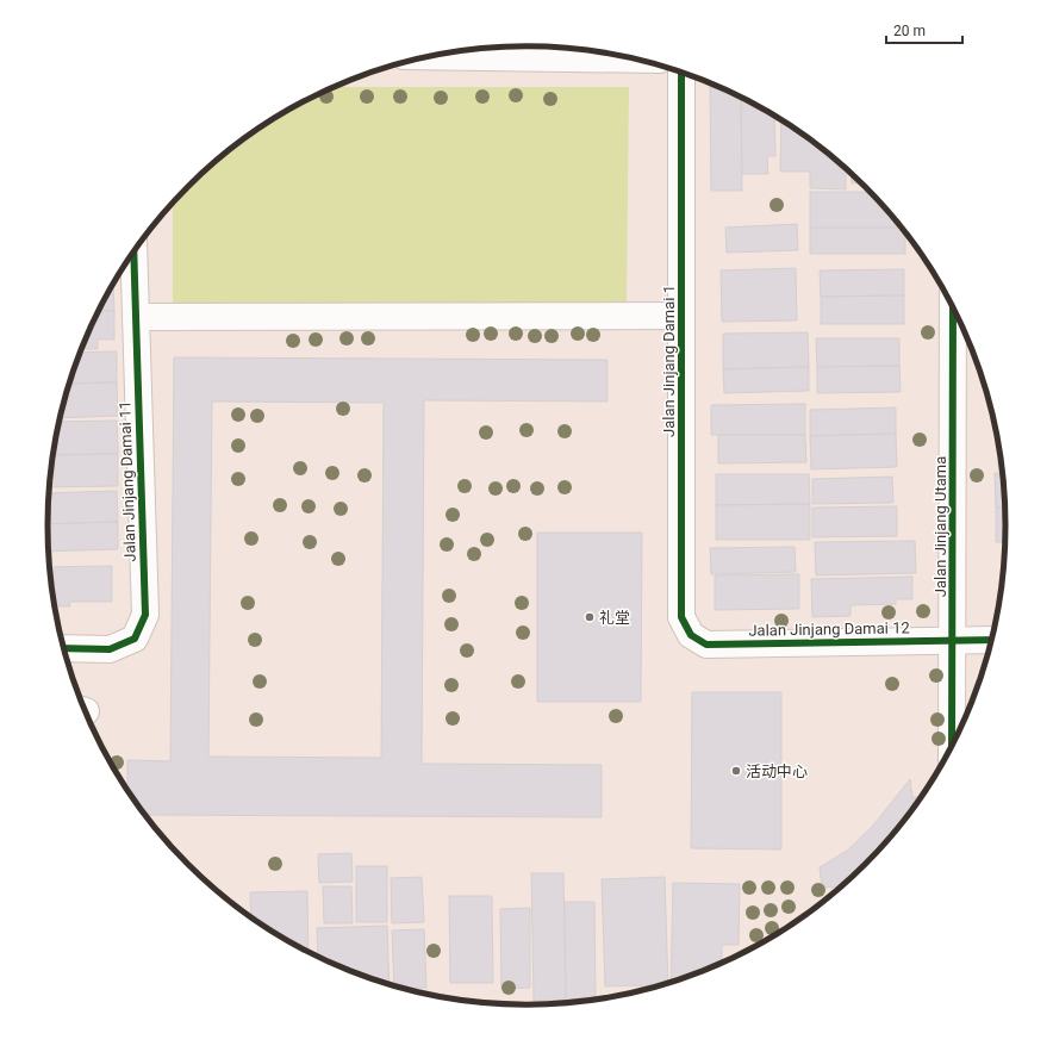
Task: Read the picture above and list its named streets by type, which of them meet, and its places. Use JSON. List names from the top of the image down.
{
  "streets": {
    "street": [
      "Jalan Jinjang Damai 1",
      "Jalan Jinjang Damai 11",
      "Jalan Jinjang Utama",
      "Jalan Jinjang Damai 12"
    ]
  },
  "crossings": [
    ["Jalan Jinjang Damai 1", "Jalan Jinjang Damai 12"],
    ["Jalan Jinjang Utama", "Jalan Jinjang Damai 12"]
  ],
  "places": ["礼堂", "活动中心"],
  "scale_bar": "20 m"
}
